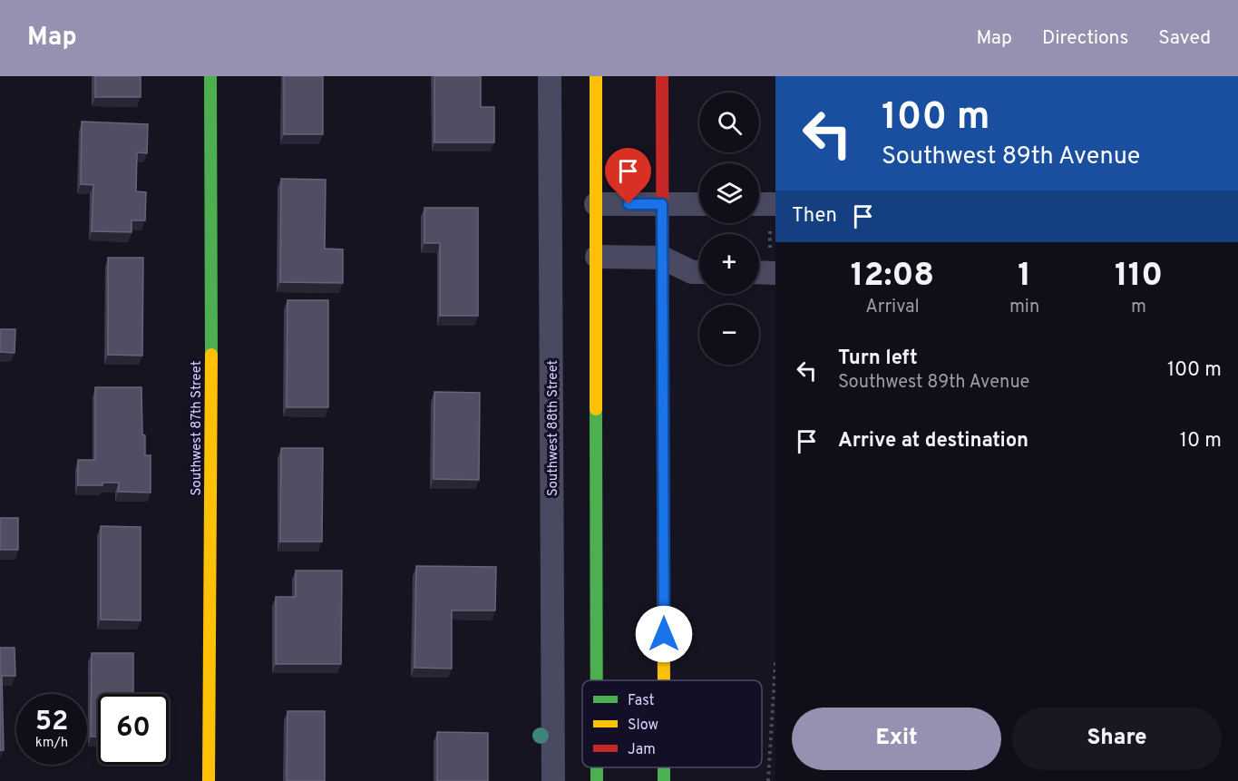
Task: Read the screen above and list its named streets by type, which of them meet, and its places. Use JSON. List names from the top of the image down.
{
  "streets": {
    "main road": ["Southwest 87th Street"],
    "street": ["Southwest 88th Street"]
  },
  "legend": ["Fast", "Slow", "Jam"],
  "page": {
    "header": "Map",
    "nav": ["Map", "Directions", "Saved"],
    "turn": ["100 m", "Southwest 89th Avenue"],
    "map_buttons": ["+", "−"],
    "then": "Then",
    "eta": [
      "12:08",
      "Arrival",
      "1",
      "min",
      "110",
      "m"
    ],
    "list": [
      {
        "name": "Turn left",
        "note": "Southwest 89th Avenue",
        "value": "100 m"
      },
      {
        "name": "Arrive at destination",
        "value": "10 m"
      }
    ],
    "speed": "52 km/h",
    "limit": "60",
    "buttons": ["Exit", "Share"]
  }
}
